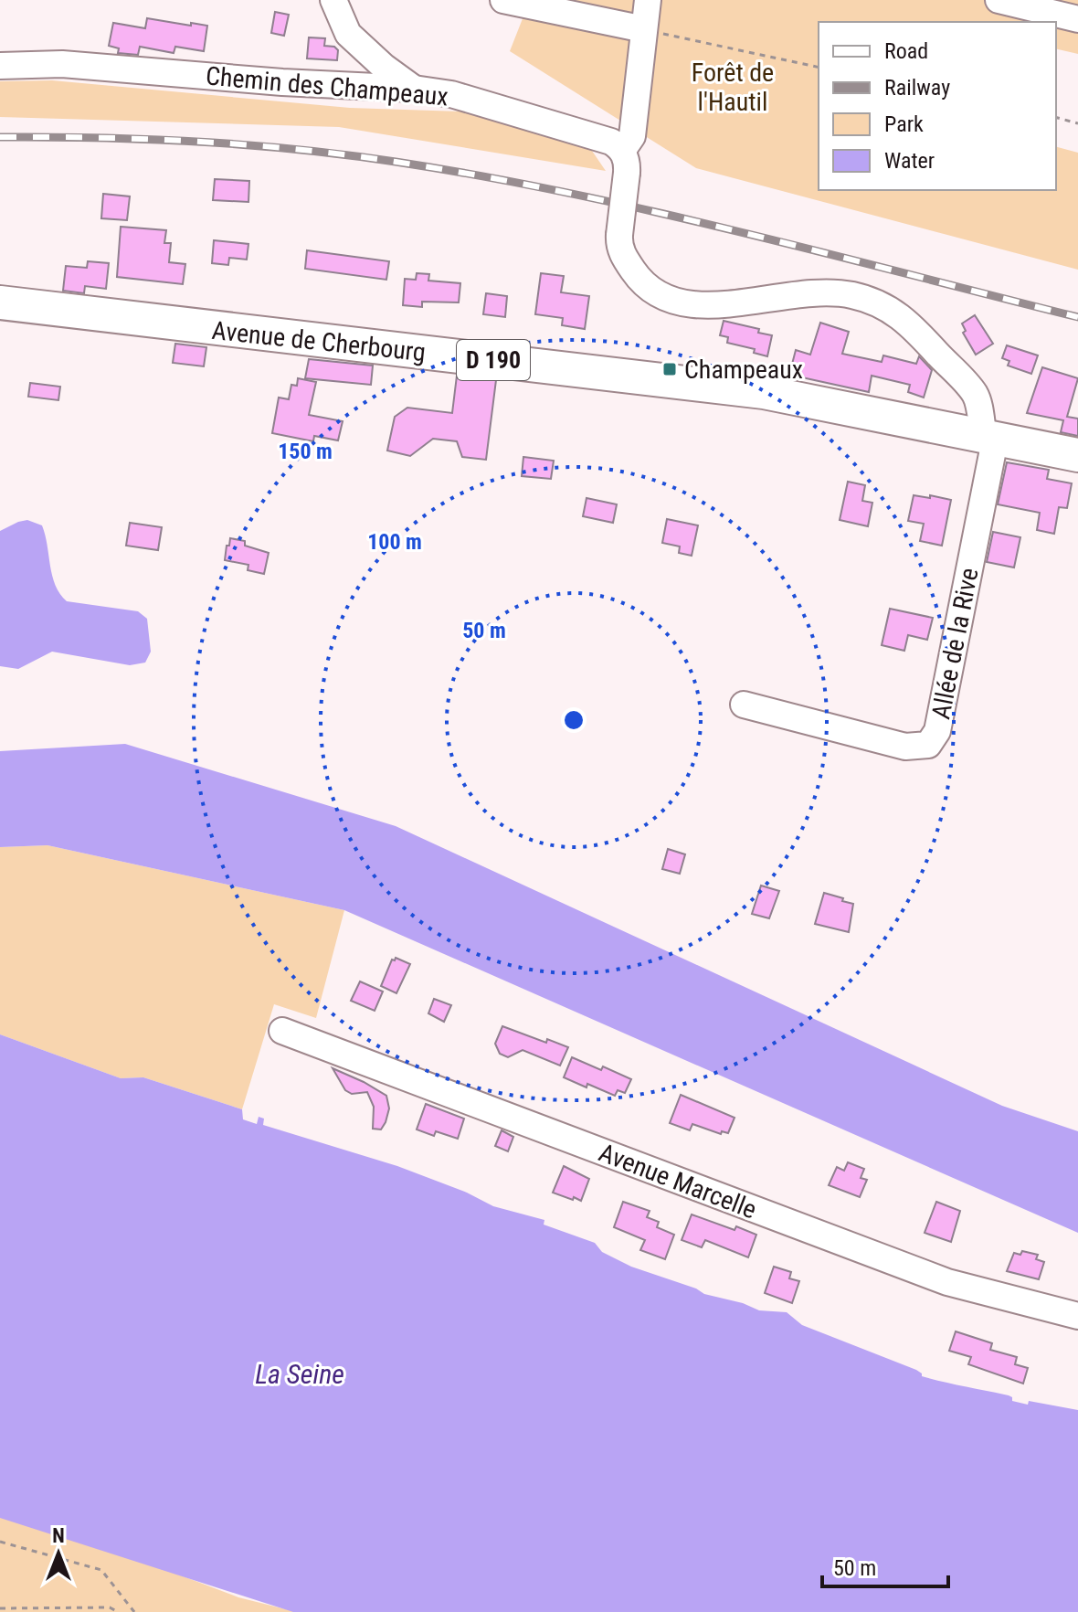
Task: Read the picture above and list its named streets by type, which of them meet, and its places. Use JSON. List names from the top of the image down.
{
  "streets": {
    "main road": ["Avenue de Cherbourg", "D 190"],
    "street": ["Chemin des Champeaux", "Allée de la Rive", "Avenue Marcelle"]
  },
  "crossings": [
    ["Avenue de Cherbourg", "D 190"],
    ["Avenue de Cherbourg", "Allée de la Rive"],
    ["D 190", "Allée de la Rive"]
  ],
  "water": ["La Seine"],
  "parks": ["Forêt de l'Hautil"],
  "places": {
    "transit": ["Champeaux"]
  },
  "legend": [
    "Road",
    "Railway",
    "Park",
    "Water"
  ],
  "scale_bar": "50 m",
  "north": "top",
  "rings": ["150 m", "100 m", "50 m"]
}
